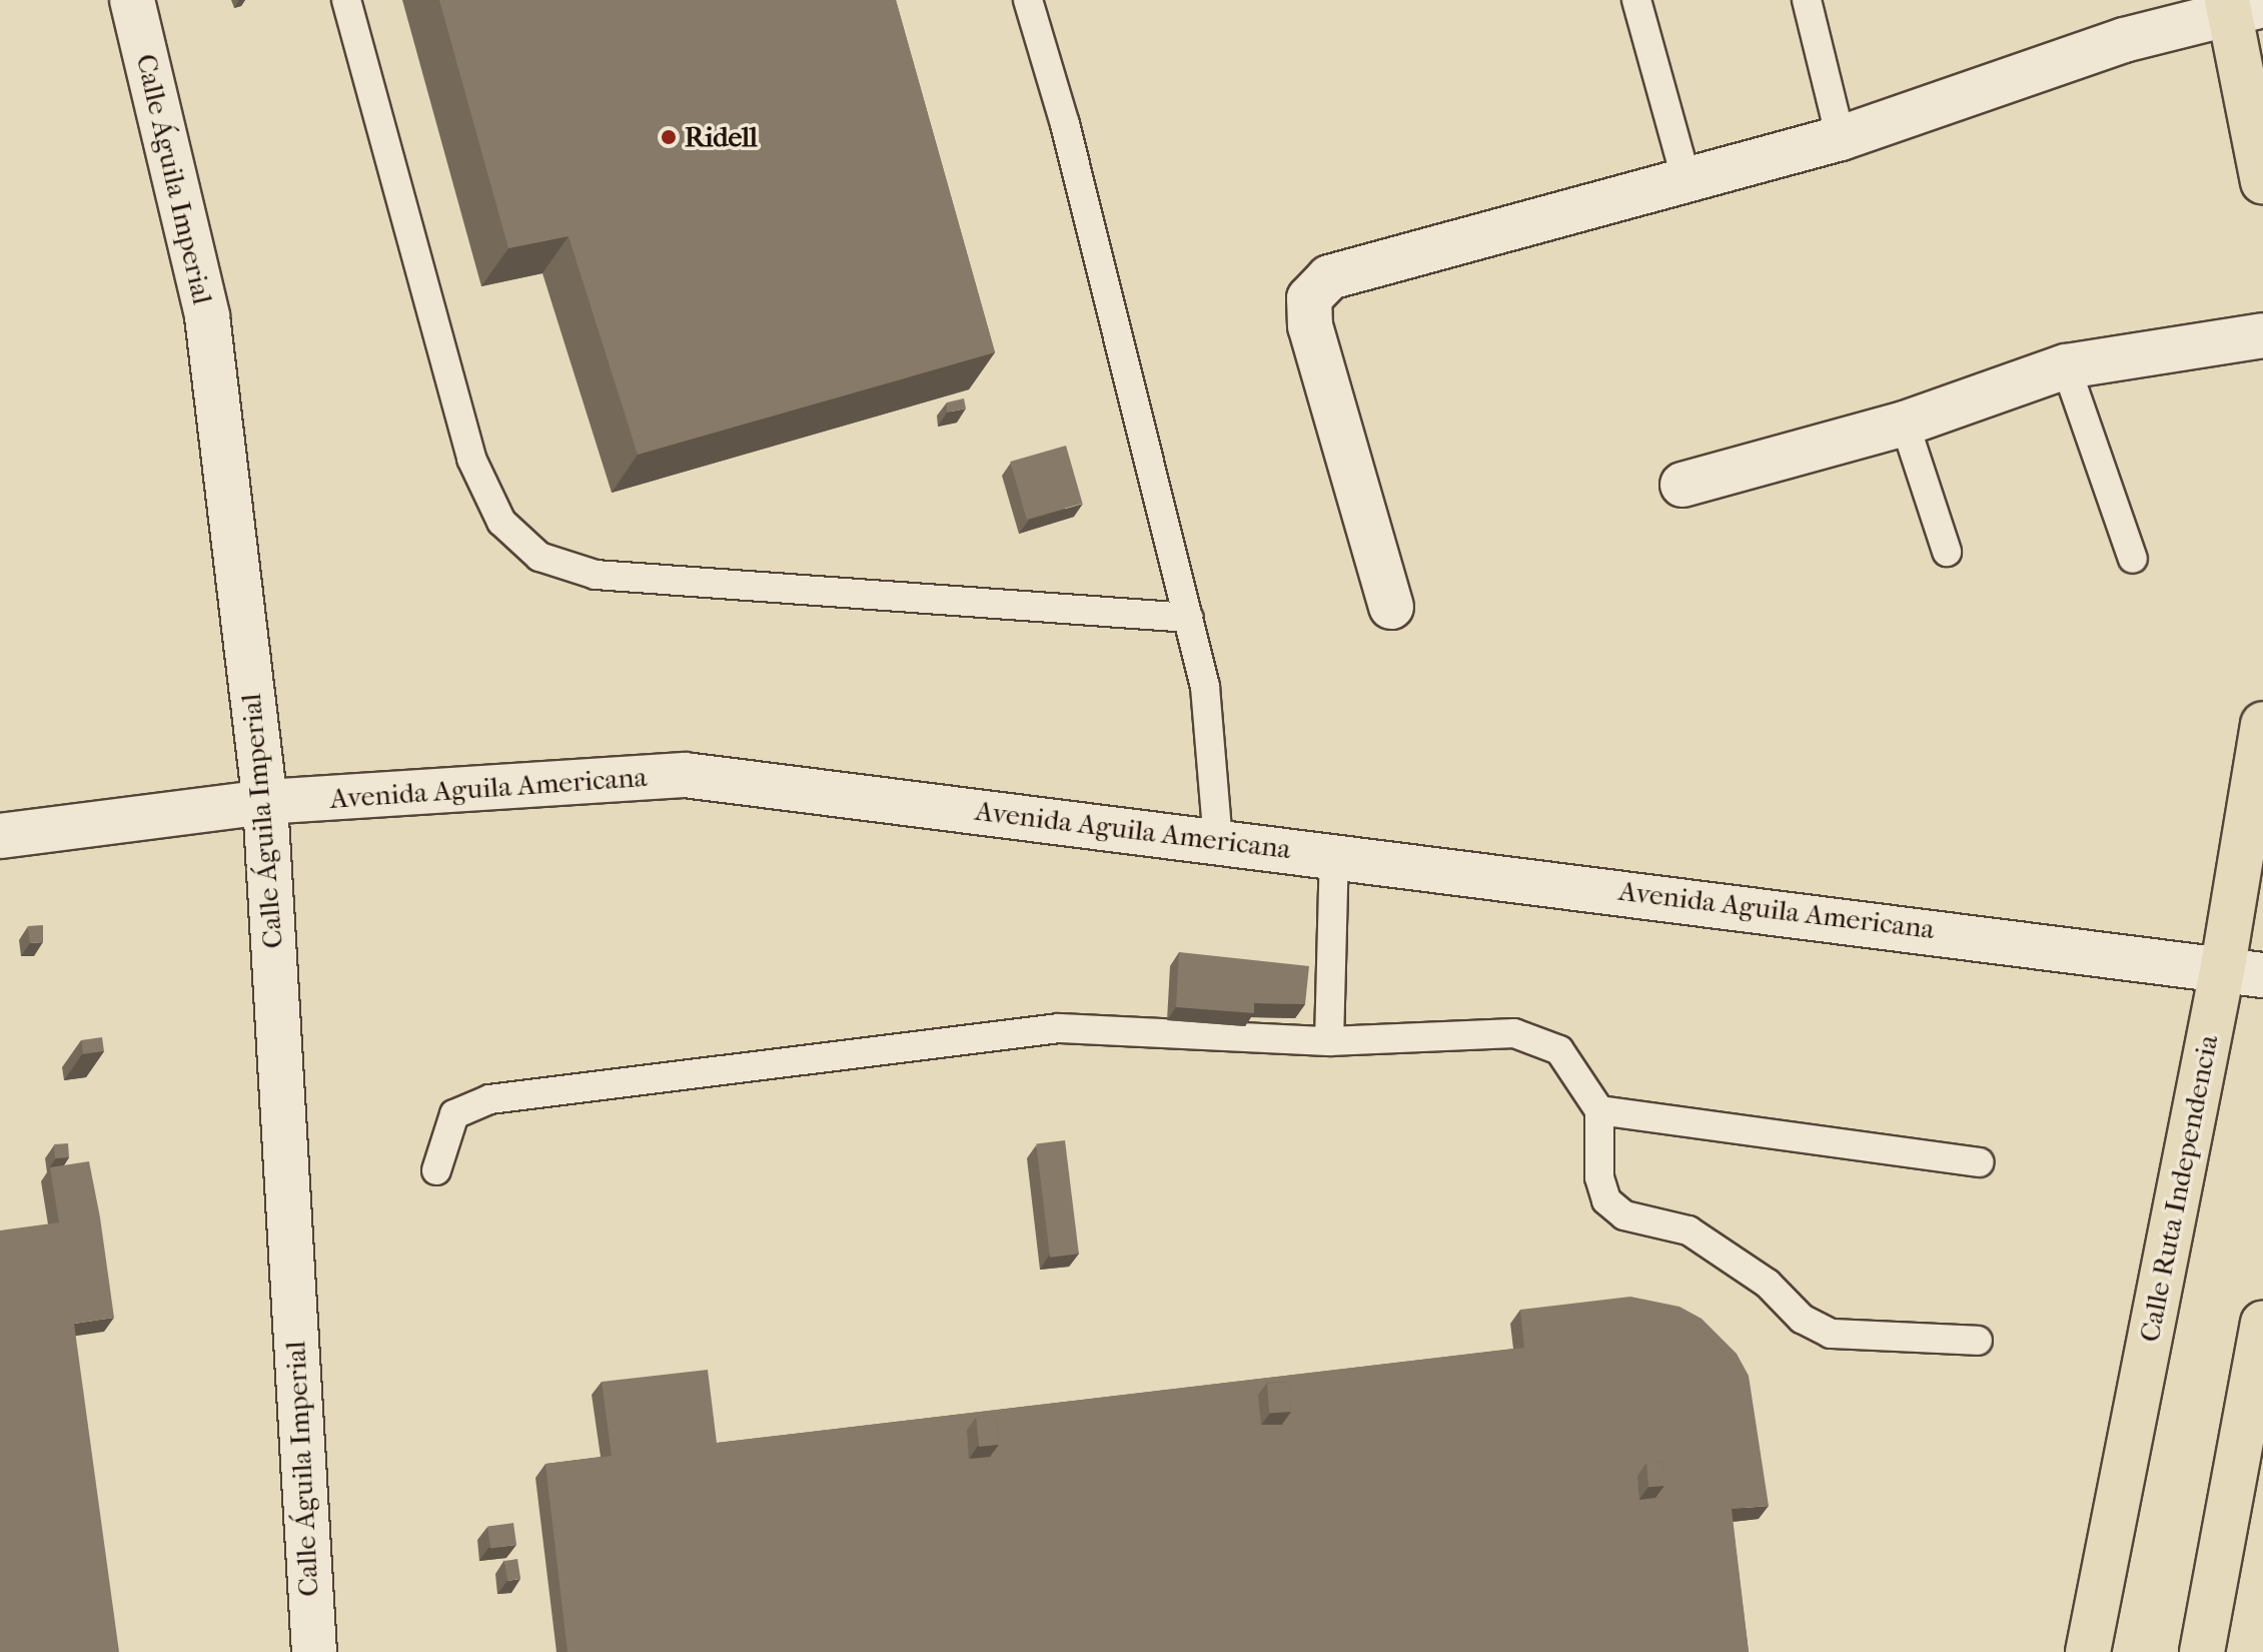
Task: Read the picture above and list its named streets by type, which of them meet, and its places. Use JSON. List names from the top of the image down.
{
  "streets": {
    "main road": ["Calle Ruta Independencia"],
    "street": ["Calle Águila Imperial", "Avenida Aguila Americana"]
  },
  "crossings": [
    ["Calle Águila Imperial", "Avenida Aguila Americana"],
    ["Avenida Aguila Americana", "Calle Ruta Independencia"]
  ],
  "places": ["Ridell"]
}
